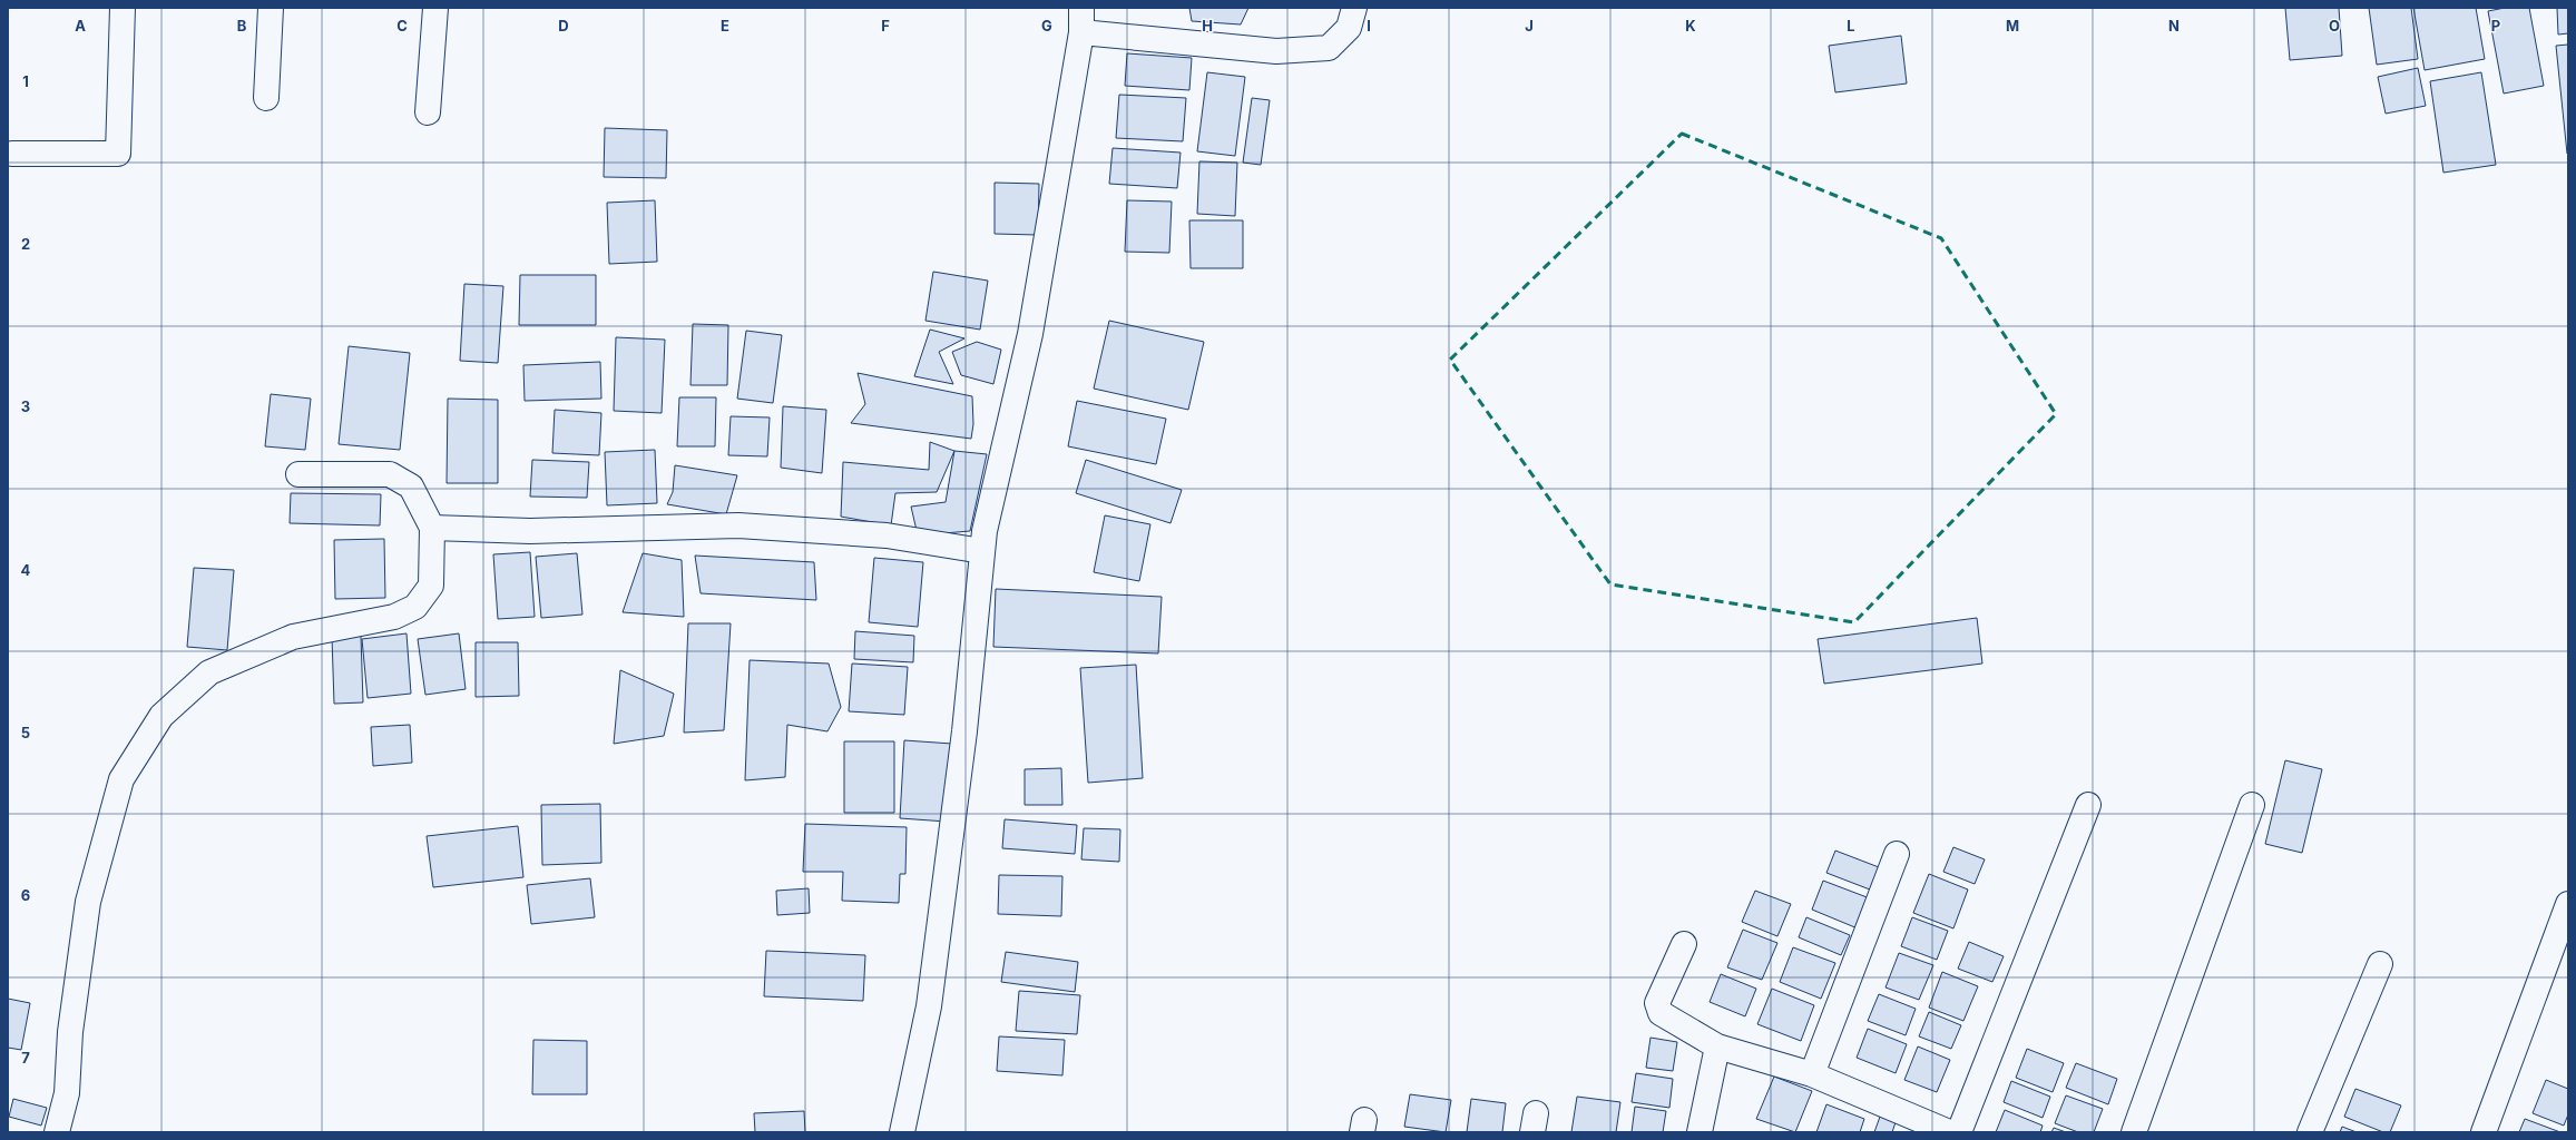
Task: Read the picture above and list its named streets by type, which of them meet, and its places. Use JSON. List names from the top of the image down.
{
  "grid": {
    "columns": [
      "A",
      "B",
      "C",
      "D",
      "E",
      "F",
      "G",
      "H",
      "I",
      "J",
      "K",
      "L",
      "M",
      "N",
      "O",
      "P"
    ],
    "rows": [
      "1",
      "2",
      "3",
      "4",
      "5",
      "6",
      "7"
    ]
  }
}
